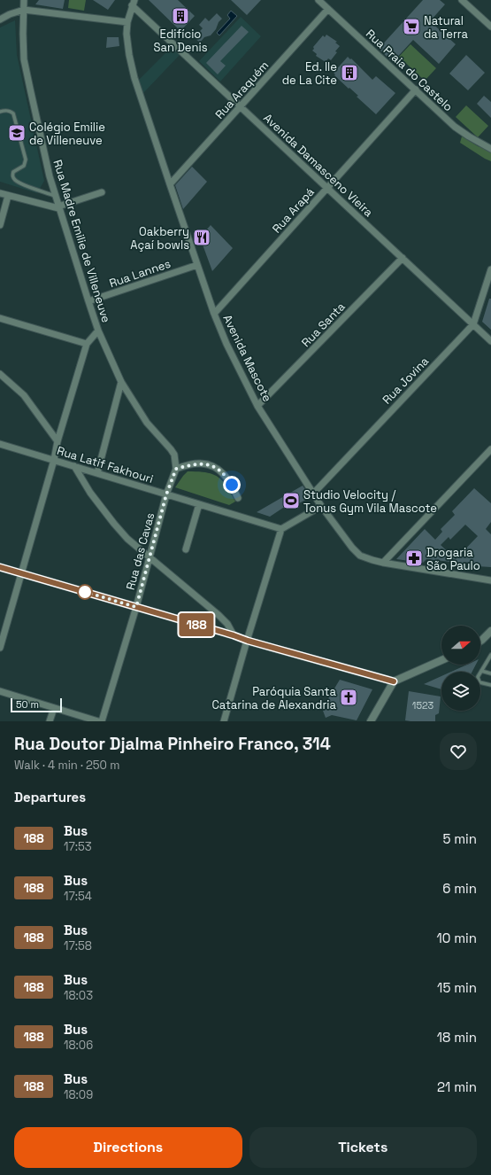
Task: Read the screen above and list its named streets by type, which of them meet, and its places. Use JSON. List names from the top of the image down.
{
  "streets": {
    "street": [
      "Rua Praia do Castelo",
      "Rua Araquém",
      "Avenida Damasceno Vieira",
      "Rua Arapá",
      "Rua Madre Emilie de Villeneuve",
      "Rua Lannes",
      "Rua Santa",
      "Avenida Mascote",
      "Rua Jovina",
      "Rua Latif Fakhouri",
      "Rua das Cavas"
    ]
  },
  "crossings": [
    ["Rua Praia do Castelo", "Rua Araquém"],
    ["Rua Praia do Castelo", "Rua Arapá"],
    ["Rua Araquém", "Avenida Damasceno Vieira"],
    ["Rua Araquém", "Avenida Mascote"],
    ["Avenida Damasceno Vieira", "Rua Arapá"],
    ["Avenida Damasceno Vieira", "Rua Santa"],
    ["Avenida Damasceno Vieira", "Avenida Mascote"],
    ["Avenida Damasceno Vieira", "Rua Jovina"],
    ["Rua Arapá", "Avenida Mascote"],
    ["Rua Madre Emilie de Villeneuve", "Rua Lannes"],
    ["Rua Madre Emilie de Villeneuve", "Rua das Cavas"],
    ["Rua Lannes", "Avenida Mascote"],
    ["Rua Santa", "Avenida Mascote"],
    ["Avenida Mascote", "Rua Jovina"],
    ["Rua Latif Fakhouri", "Rua das Cavas"]
  ],
  "places": {
    "building": ["Edifício San Denis", "Ed. Ile de La Cite"],
    "supermarket": ["Natural da Terra"],
    "school or university": ["Colégio Emilie de Villeneuve"],
    "restaurant": ["Oakberry Açaí bowls"],
    "sports": ["Studio Velocity / Tonus Gym Vila Mascote"],
    "pharmacy": ["Drogaria São Paulo"],
    "church": ["Paróquia Santa Catarina de Alexandria"]
  },
  "lines": ["bus line 188"],
  "house_numbers": ["1523"],
  "scale_bar": "50 m",
  "north": "right",
  "page": {
    "on_map": "188",
    "scale": "50 m",
    "heading": [
      ["Rua Doutor Djalma Pinheiro Franco, 314", "Walk · 4 min · 250 m"],
      "Departures"
    ],
    "list": [
      {
        "mark": "188",
        "name": "Bus",
        "note": "17:53",
        "value": "5 min"
      },
      {
        "mark": "188",
        "name": "Bus",
        "note": "17:54",
        "value": "6 min"
      },
      {
        "mark": "188",
        "name": "Bus",
        "note": "17:58",
        "value": "10 min"
      },
      {
        "mark": "188",
        "name": "Bus",
        "note": "18:03",
        "value": "15 min"
      },
      {
        "mark": "188",
        "name": "Bus",
        "note": "18:06",
        "value": "18 min"
      },
      {
        "mark": "188",
        "name": "Bus",
        "note": "18:09",
        "value": "21 min"
      }
    ],
    "buttons": ["Directions", "Tickets"]
  }
}
